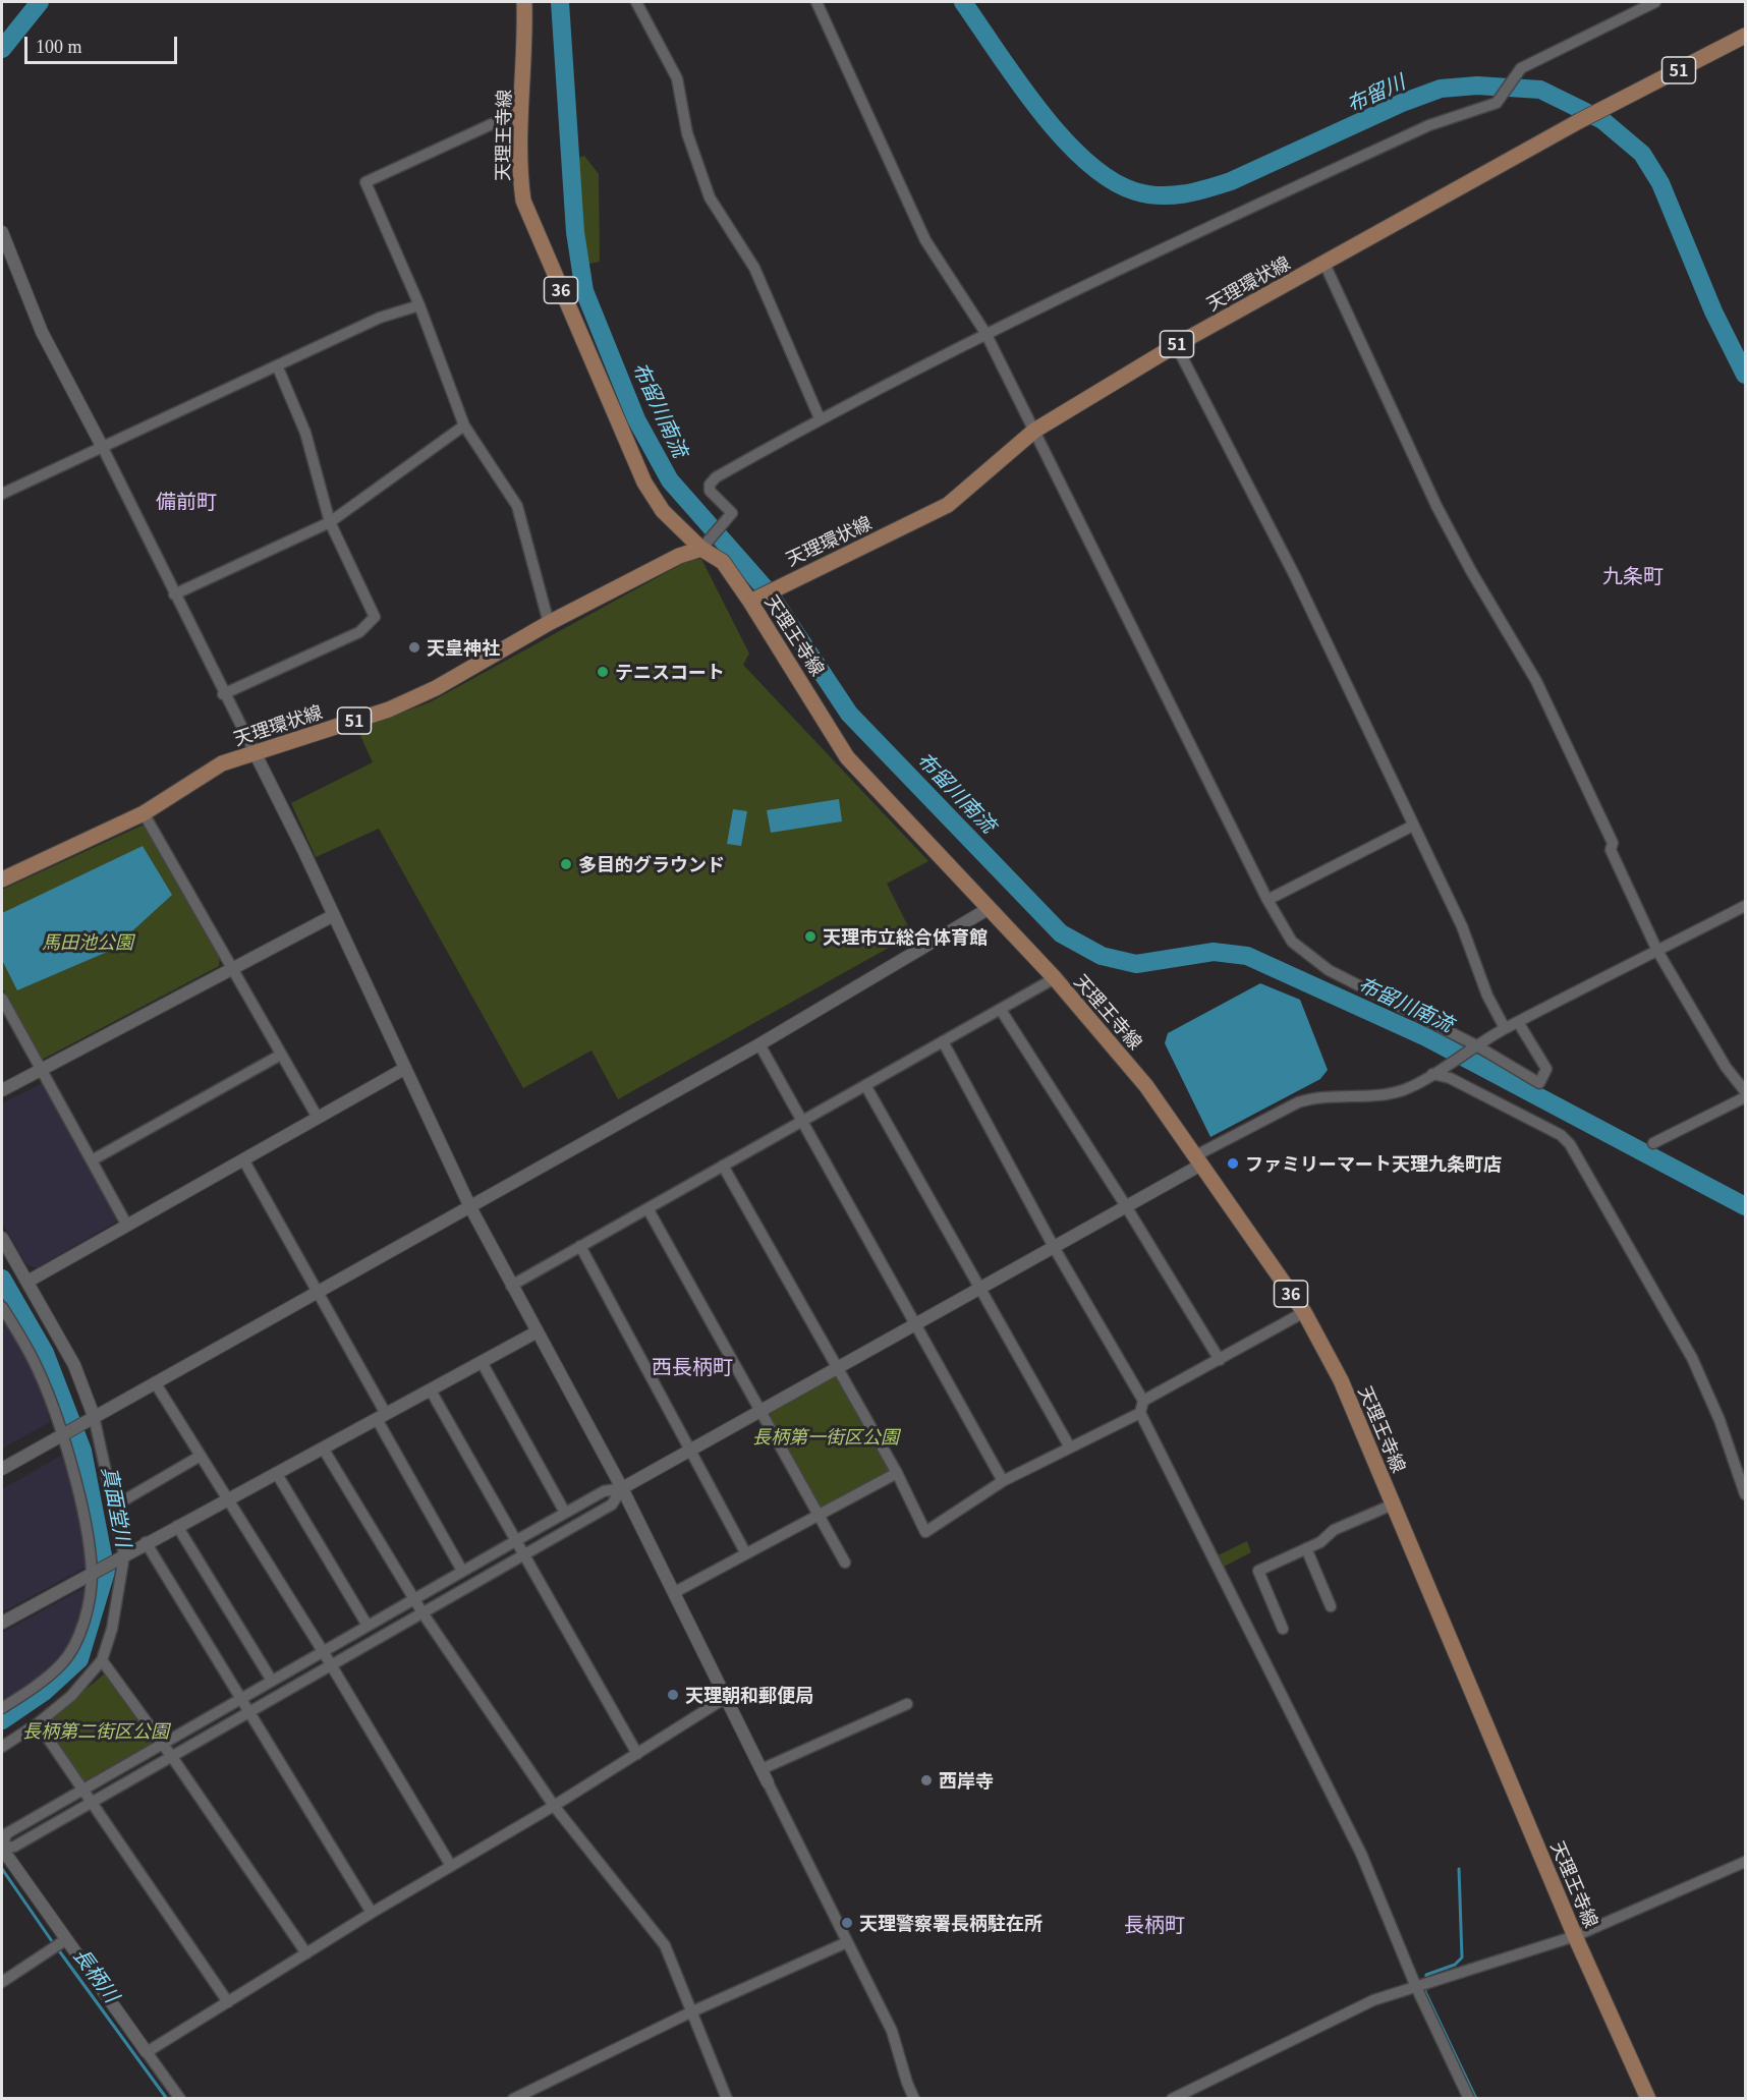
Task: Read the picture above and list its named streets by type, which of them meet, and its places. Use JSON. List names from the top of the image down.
{
  "streets": {
    "main road": [
      "51",
      "天理王寺線",
      "天理環状線",
      "36"
    ]
  },
  "crossings": [
    ["天理王寺線", "天理環状線"]
  ],
  "districts": [
    "備前町",
    "九条町",
    "西長柄町",
    "長柄町"
  ],
  "water": [
    "布留川",
    "布留川南流",
    "真面堂川",
    "長柄川"
  ],
  "parks": ["馬田池公園", "長柄第一街区公園", "長柄第二街区公園"],
  "places": [
    "天皇神社",
    "テニスコート",
    "多目的グラウンド",
    "天理市立総合体育館",
    "ファミリーマート天理九条町店",
    "天理朝和郵便局",
    "西岸寺",
    "天理警察署長柄駐在所"
  ],
  "scale_bar": "100 m"
}
